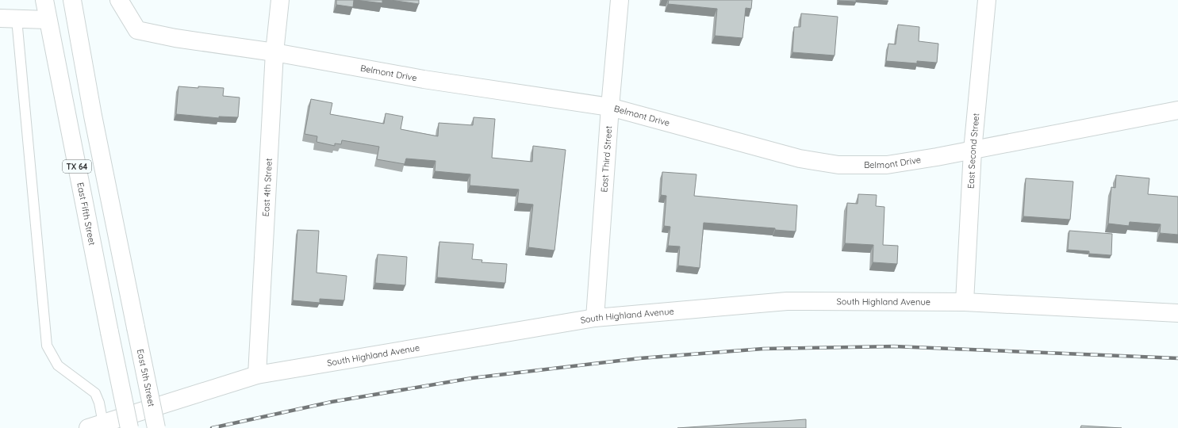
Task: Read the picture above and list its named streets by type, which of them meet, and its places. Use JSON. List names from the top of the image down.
{
  "streets": {
    "street": [
      "Belmont Drive",
      "East Second Street",
      "East Third Street",
      "TX 64",
      "East 4th Street",
      "East Fifth Street",
      "South Highland Avenue",
      "East 5th Street"
    ]
  },
  "crossings": [
    ["Belmont Drive", "East Second Street"],
    ["Belmont Drive", "East Third Street"],
    ["Belmont Drive", "East 4th Street"],
    ["East Second Street", "South Highland Avenue"],
    ["East Third Street", "South Highland Avenue"],
    ["East 4th Street", "South Highland Avenue"]
  ]
}
